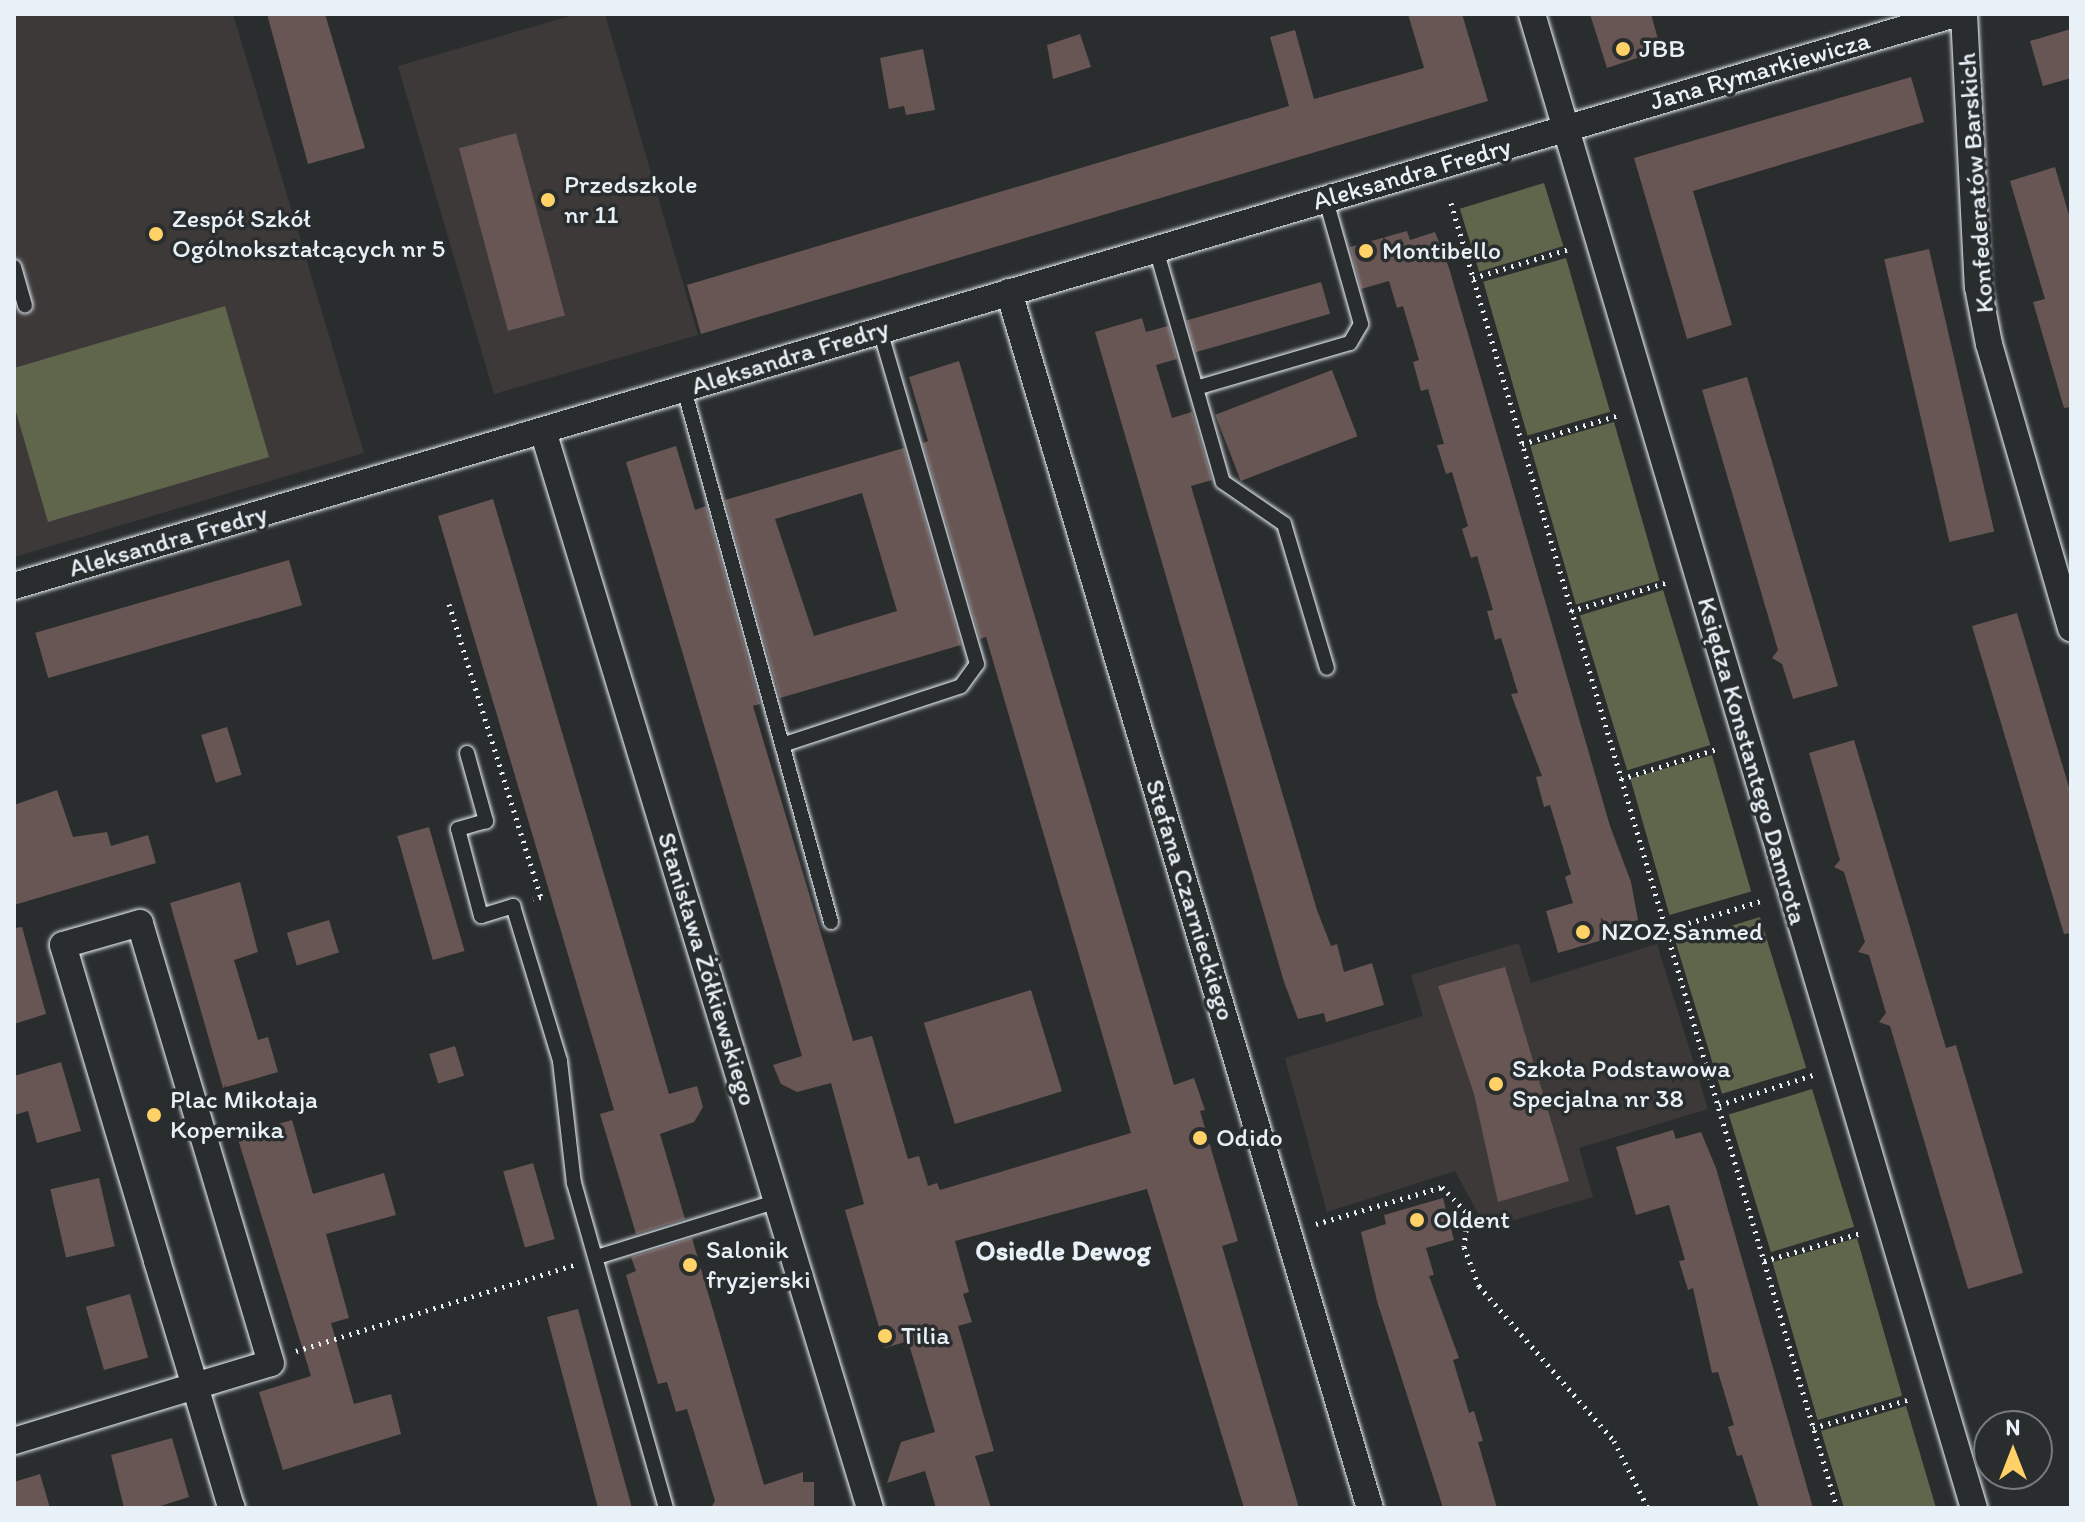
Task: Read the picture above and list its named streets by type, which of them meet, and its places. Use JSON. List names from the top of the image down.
{
  "streets": {
    "street": [
      "Jana Rymarkiewicza",
      "Aleksandra Fredry",
      "Konfederatów Barskich",
      "Księdza Konstantego Damrota",
      "Stefana Czarnieckiego",
      "Stanisława Żółkiewskiego"
    ]
  },
  "crossings": [
    ["Jana Rymarkiewicza", "Aleksandra Fredry"],
    ["Jana Rymarkiewicza", "Księdza Konstantego Damrota"],
    ["Aleksandra Fredry", "Księdza Konstantego Damrota"],
    ["Aleksandra Fredry", "Stefana Czarnieckiego"],
    ["Aleksandra Fredry", "Stanisława Żółkiewskiego"]
  ],
  "districts": ["Osiedle Dewog"],
  "places": [
    "JBB",
    "Przedszkole nr 11",
    "Zespół Szkół Ogólnokształcących nr 5",
    "Montibello",
    "NZOZ Sanmed",
    "Szkoła Podstawowa Specjalna nr 38",
    "Plac Mikołaja Kopernika",
    "Odido",
    "Oldent",
    "Salonik fryzjerski",
    "Tilia"
  ],
  "north": "top"
}
